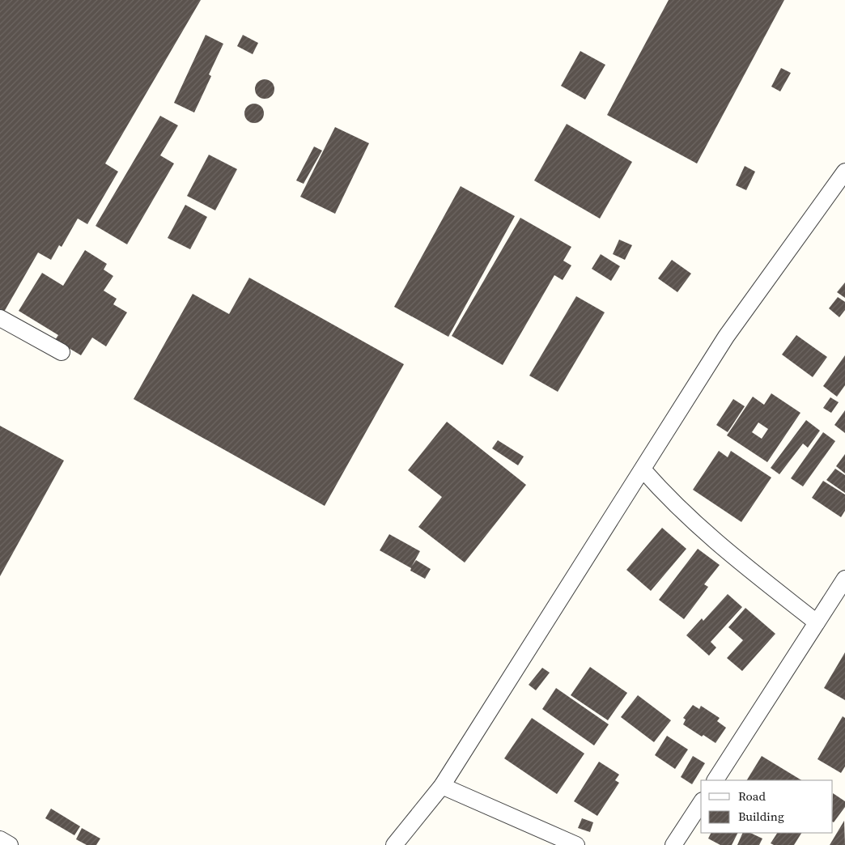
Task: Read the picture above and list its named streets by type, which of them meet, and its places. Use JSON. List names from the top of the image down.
{
  "legend": ["Road", "Building"]
}
